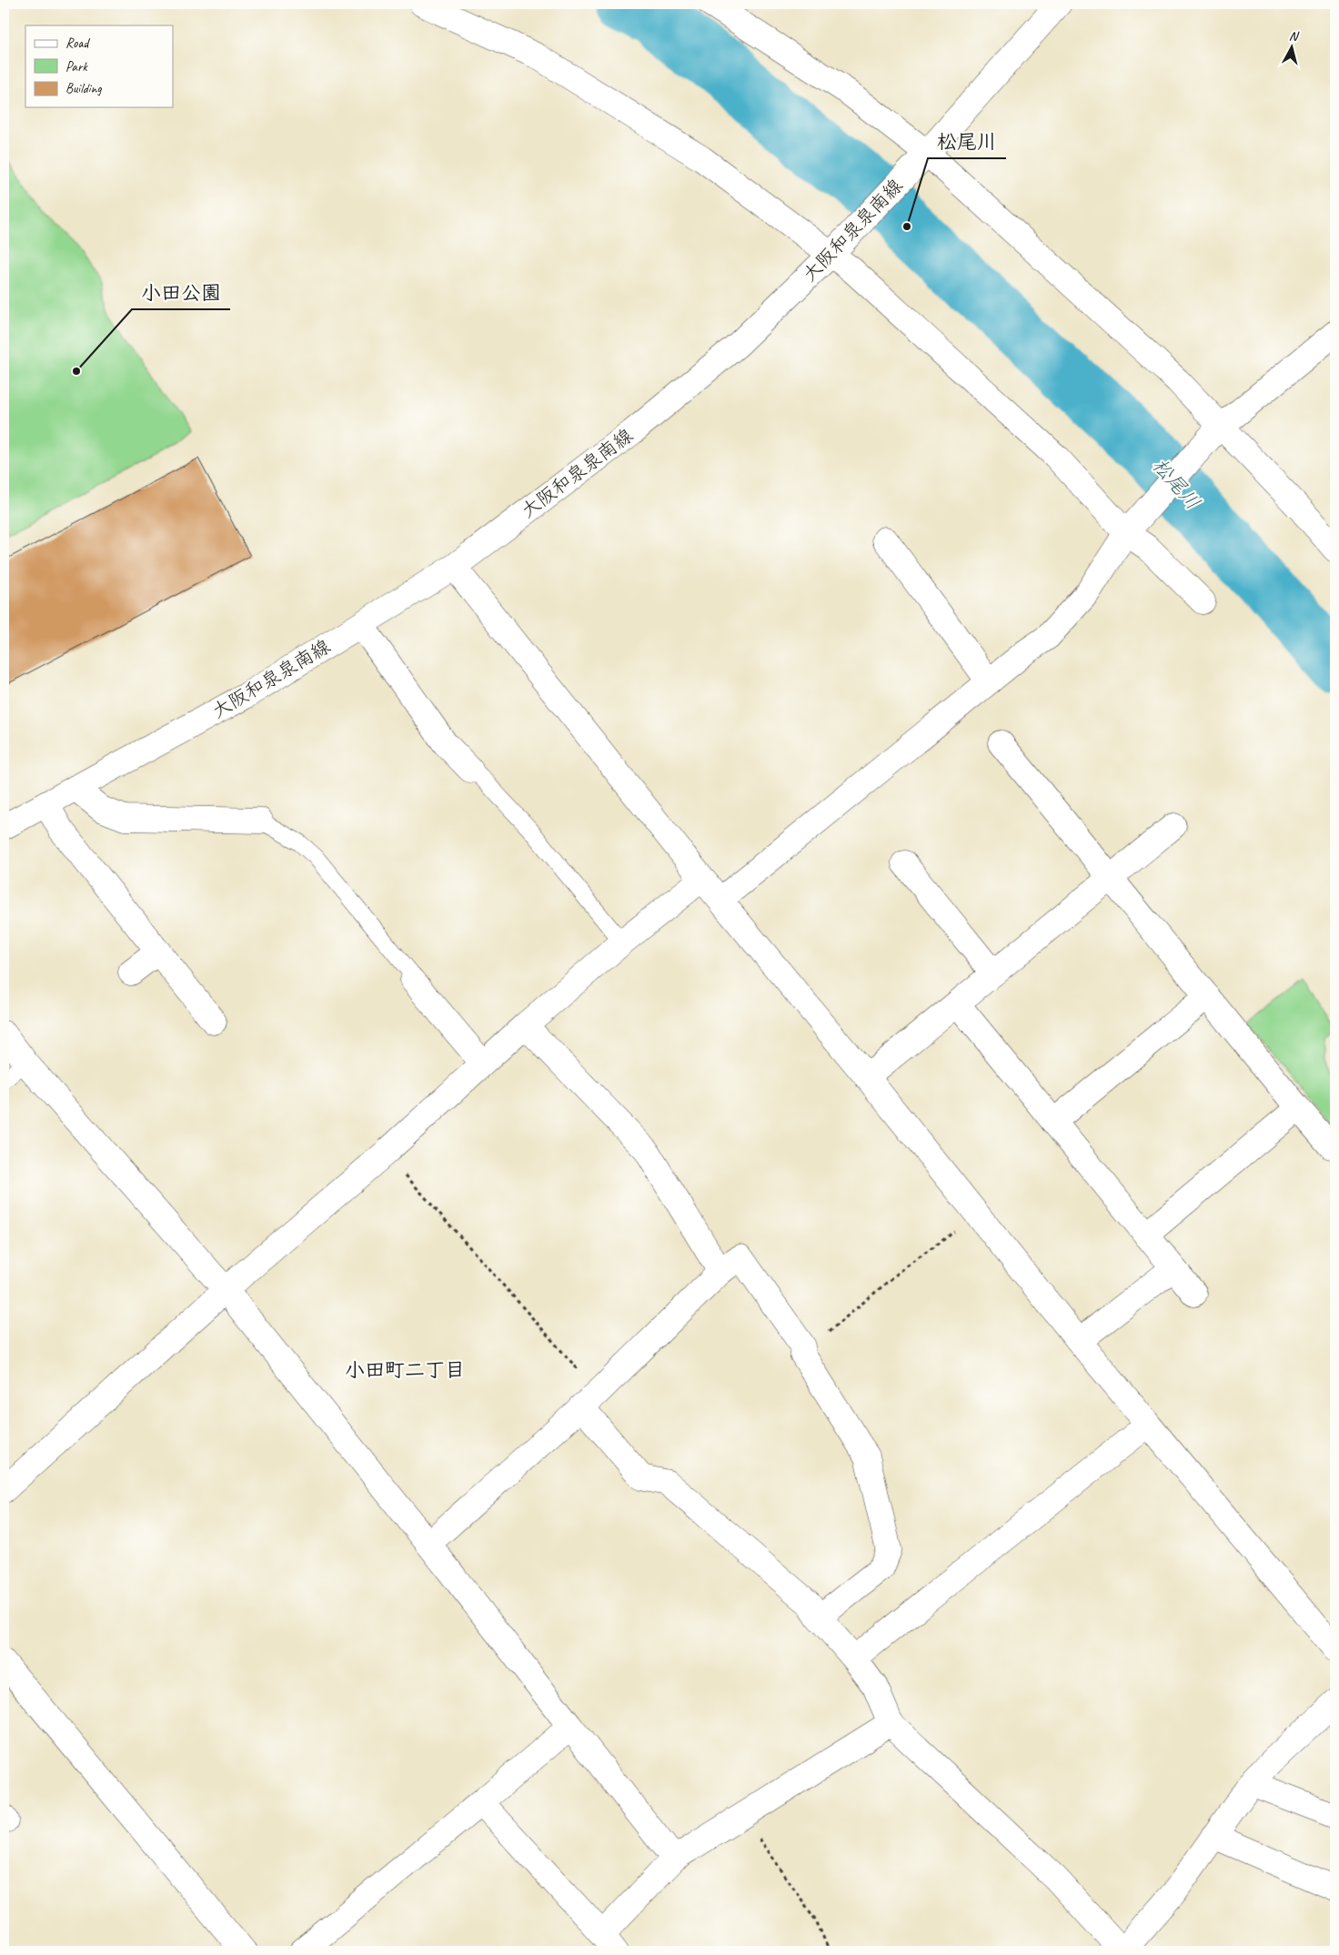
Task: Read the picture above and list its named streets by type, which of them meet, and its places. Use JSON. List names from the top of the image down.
{
  "streets": {
    "street": ["大阪和泉泉南線"]
  },
  "districts": ["小田町二丁目"],
  "water": ["松尾川"],
  "places": ["松尾川", "小田公園"],
  "legend": ["Road", "Park", "Building"],
  "north": "top"
}
